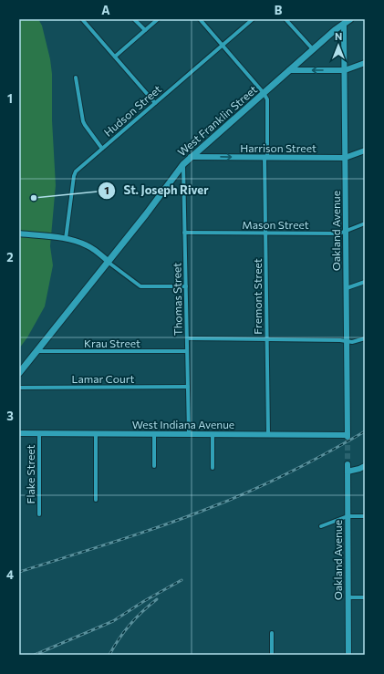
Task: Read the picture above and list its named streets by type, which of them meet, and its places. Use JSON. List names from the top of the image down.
{
  "streets": {
    "main road": ["West Franklin Street"],
    "street": [
      "Hudson Street",
      "Harrison Street",
      "Mason Street",
      "Oakland Avenue",
      "Fremont Street",
      "Thomas Street",
      "Krau Street",
      "Lamar Court",
      "West Indiana Avenue",
      "Flake Street"
    ]
  },
  "crossings": [
    ["Hudson Street", "Fremont Street"],
    ["West Franklin Street", "Harrison Street"],
    ["West Franklin Street", "Oakland Avenue"],
    ["West Franklin Street", "Fremont Street"],
    ["West Franklin Street", "Thomas Street"],
    ["West Franklin Street", "Krau Street"],
    ["Harrison Street", "Oakland Avenue"],
    ["Harrison Street", "Fremont Street"],
    ["Mason Street", "Oakland Avenue"],
    ["Mason Street", "Fremont Street"],
    ["Mason Street", "Thomas Street"],
    ["Oakland Avenue", "West Indiana Avenue"],
    ["Fremont Street", "West Indiana Avenue"],
    ["Thomas Street", "Krau Street"],
    ["Thomas Street", "Lamar Court"],
    ["Thomas Street", "West Indiana Avenue"],
    ["West Indiana Avenue", "Flake Street"]
  ],
  "one_way": ["Harrison Street"],
  "places": ["St. Joseph River"],
  "north": "top",
  "grid": {
    "columns": ["A", "B"],
    "rows": [
      "1",
      "2",
      "3",
      "4"
    ]
  }
}
